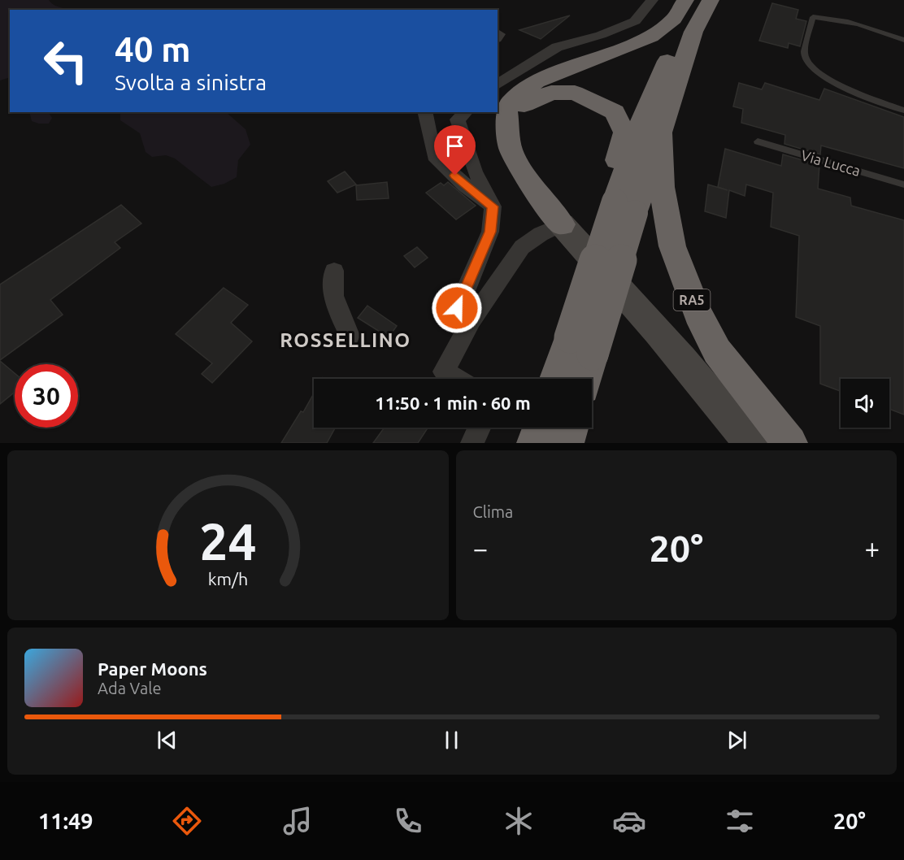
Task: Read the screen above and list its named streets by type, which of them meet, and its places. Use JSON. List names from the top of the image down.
{
  "streets": {
    "highway": ["RA5"],
    "lane": ["Via Lucca"]
  },
  "districts": ["ROSSELLINO"],
  "page": {
    "turn": ["40 m", "Svolta a sinistra"],
    "limit": "30",
    "trip": "11:50 · 1 min · 60 m",
    "tile": "Clima",
    "heat": ["−", "20°", "+"],
    "song": ["Paper Moons", "Ada Vale"],
    "tabs": ["11:49", "20°"],
    "gauge": ["24", "km/h"]
  }
}
